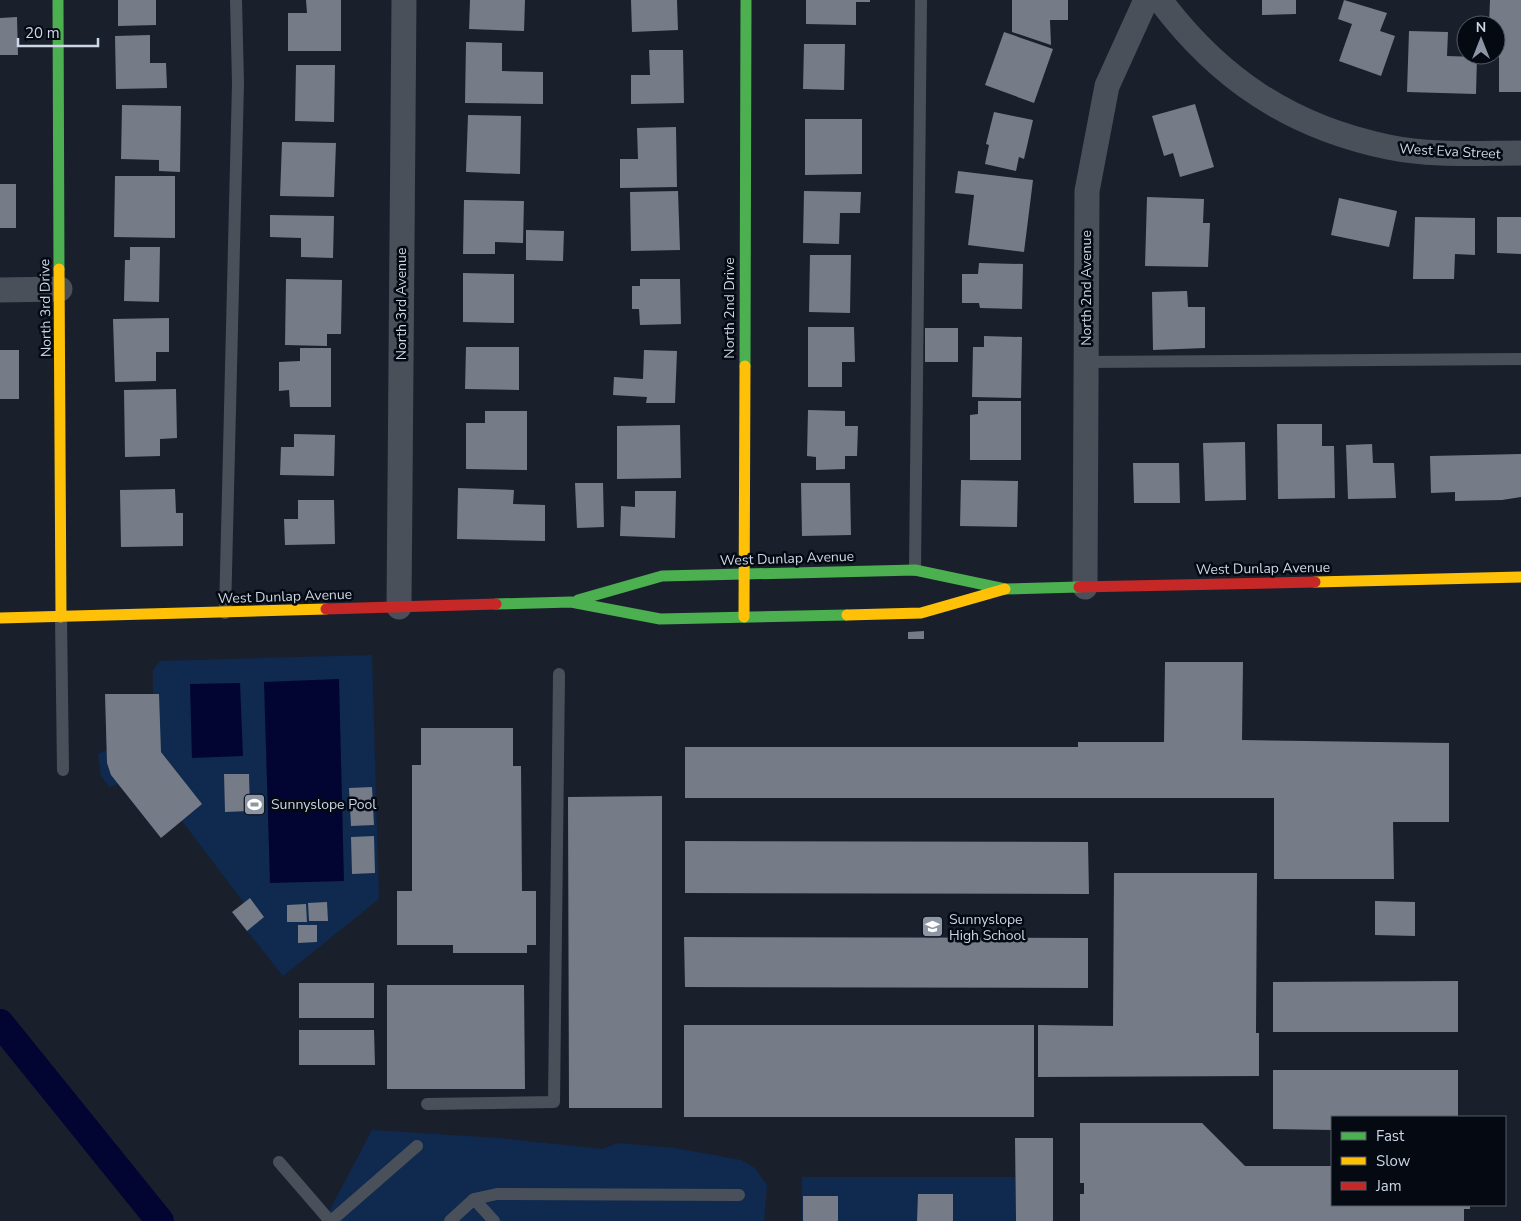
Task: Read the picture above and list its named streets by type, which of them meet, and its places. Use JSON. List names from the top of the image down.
{
  "streets": {
    "main road": ["North 3rd Drive", "North 2nd Drive", "West Dunlap Avenue"],
    "street": ["West Eva Street", "North 2nd Avenue", "North 3rd Avenue"]
  },
  "crossings": [
    ["North 2nd Avenue", "West Dunlap Avenue"],
    ["North 3rd Avenue", "West Dunlap Avenue"],
    ["North 3rd Drive", "West Dunlap Avenue"],
    ["North 2nd Drive", "West Dunlap Avenue"]
  ],
  "places": {
    "sports": ["Sunnyslope Pool"],
    "school or university": ["Sunnyslope High School"]
  },
  "legend": ["Fast", "Slow", "Jam"],
  "scale_bar": "20 m",
  "north": "top"
}
